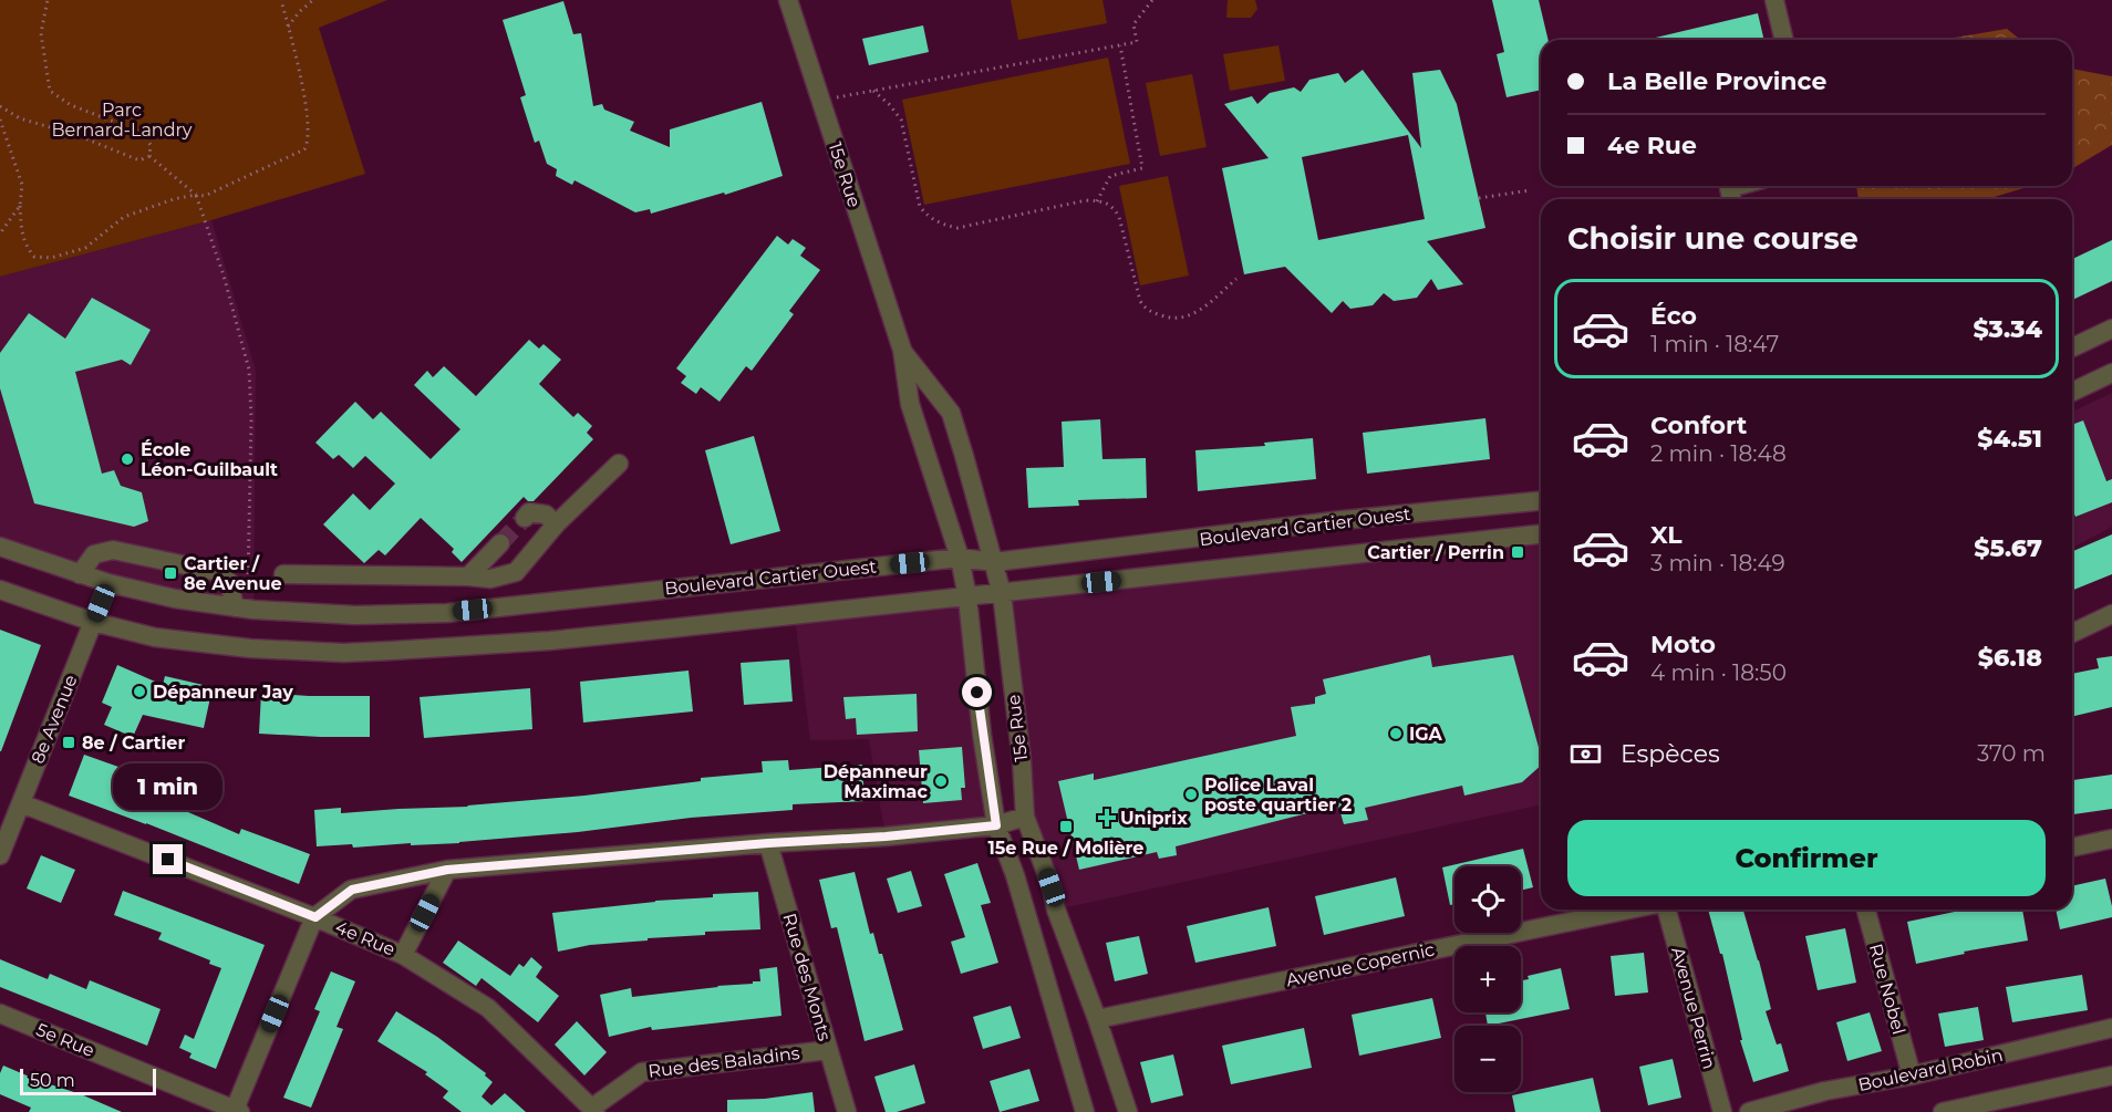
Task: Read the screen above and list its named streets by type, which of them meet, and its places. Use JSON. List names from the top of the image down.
{
  "streets": {
    "street": [
      "15e Rue",
      "Boulevard Cartier Ouest",
      "8e Avenue",
      "4e Rue",
      "Avenue Copernic",
      "Rue des Monts",
      "Rue Nobel",
      "Avenue Perrin",
      "5e Rue",
      "Rue des Baladins",
      "Boulevard Robin"
    ]
  },
  "crossings": [
    ["15e Rue", "Boulevard Cartier Ouest"],
    ["15e Rue", "Avenue Copernic"],
    ["Boulevard Cartier Ouest", "8e Avenue"],
    ["8e Avenue", "4e Rue"],
    ["4e Rue", "Rue des Baladins"],
    ["Rue des Monts", "Rue des Baladins"],
    ["Rue Nobel", "Boulevard Robin"]
  ],
  "parks": ["Parc Bernard-Landry"],
  "places": {
    "other": [
      "École Léon-Guilbault",
      "Dépanneur Jay",
      "IGA",
      "Dépanneur Maximac",
      "Police Laval poste quartier 2"
    ],
    "transit": [
      "Cartier / Perrin",
      "Cartier / 8e Avenue",
      "8e / Cartier",
      "15e Rue / Molière"
    ],
    "health": ["Uniprix"]
  },
  "scale_bar": "50 m",
  "page": {
    "banner": ["La Belle Province", "4e Rue"],
    "heading": "Choisir une course",
    "list": [
      {
        "name": "Éco",
        "note": "1 min · 18:47",
        "value": "$3.34"
      },
      {
        "name": "Confort",
        "note": "2 min · 18:48",
        "value": "$4.51"
      },
      {
        "name": "XL",
        "note": "3 min · 18:49",
        "value": "$5.67"
      },
      {
        "name": "Moto",
        "note": "4 min · 18:50",
        "value": "$6.18"
      }
    ],
    "pay": ["Espèces", "370 m"],
    "bubble": "1 min",
    "buttons": "Confirmer",
    "map_buttons": ["+", "−"],
    "scale": "50 m"
  }
}
